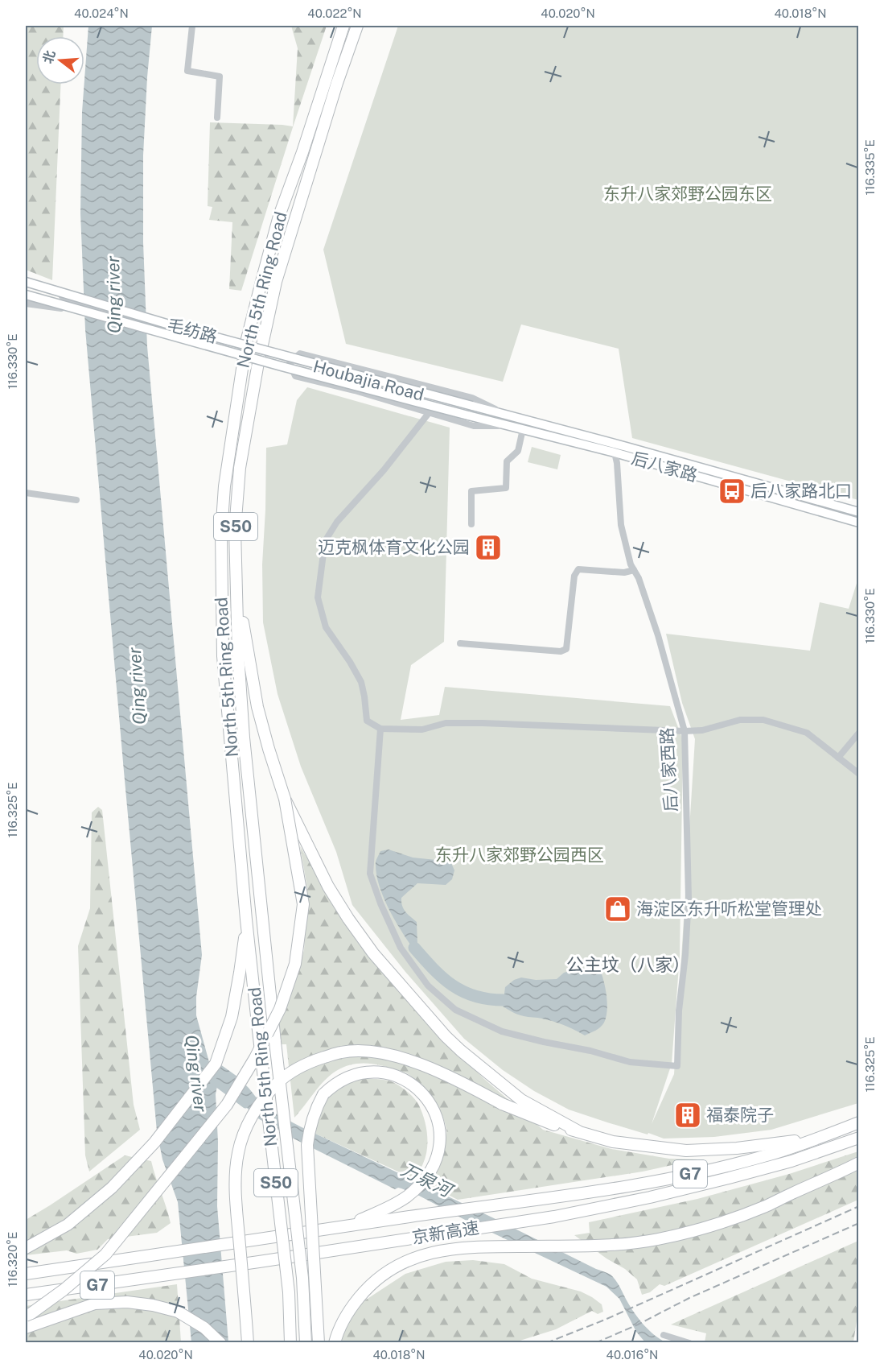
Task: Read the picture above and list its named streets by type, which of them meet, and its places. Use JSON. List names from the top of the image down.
{
  "streets": {
    "highway": [
      "North 5th Ring Road",
      "S50",
      "G7",
      "京新高速"
    ],
    "main road": ["毛纺路", "后八家路"],
    "street": ["Houbajia Road", "后八家西路"]
  },
  "crossings": [
    ["毛纺路", "后八家路"],
    ["Houbajia Road", "后八家路"],
    ["后八家路", "后八家西路"]
  ],
  "districts": ["公主坟（八家）"],
  "water": ["Qing river", "万泉河"],
  "parks": ["东升八家郊野公园东区", "东升八家郊野公园西区"],
  "places": {
    "bus stop": ["后八家路北口"],
    "building": ["迈克枫体育文化公园", "福泰院子"],
    "shop": ["海淀区东升听松堂管理处"]
  },
  "north": "left",
  "coordinates": [
    "40.024°N",
    "40.022°N",
    "40.020°N",
    "40.018°N",
    "116.335°E",
    "116.330°E",
    "116.325°E",
    "116.320°E",
    "40.016°N"
  ]
}
